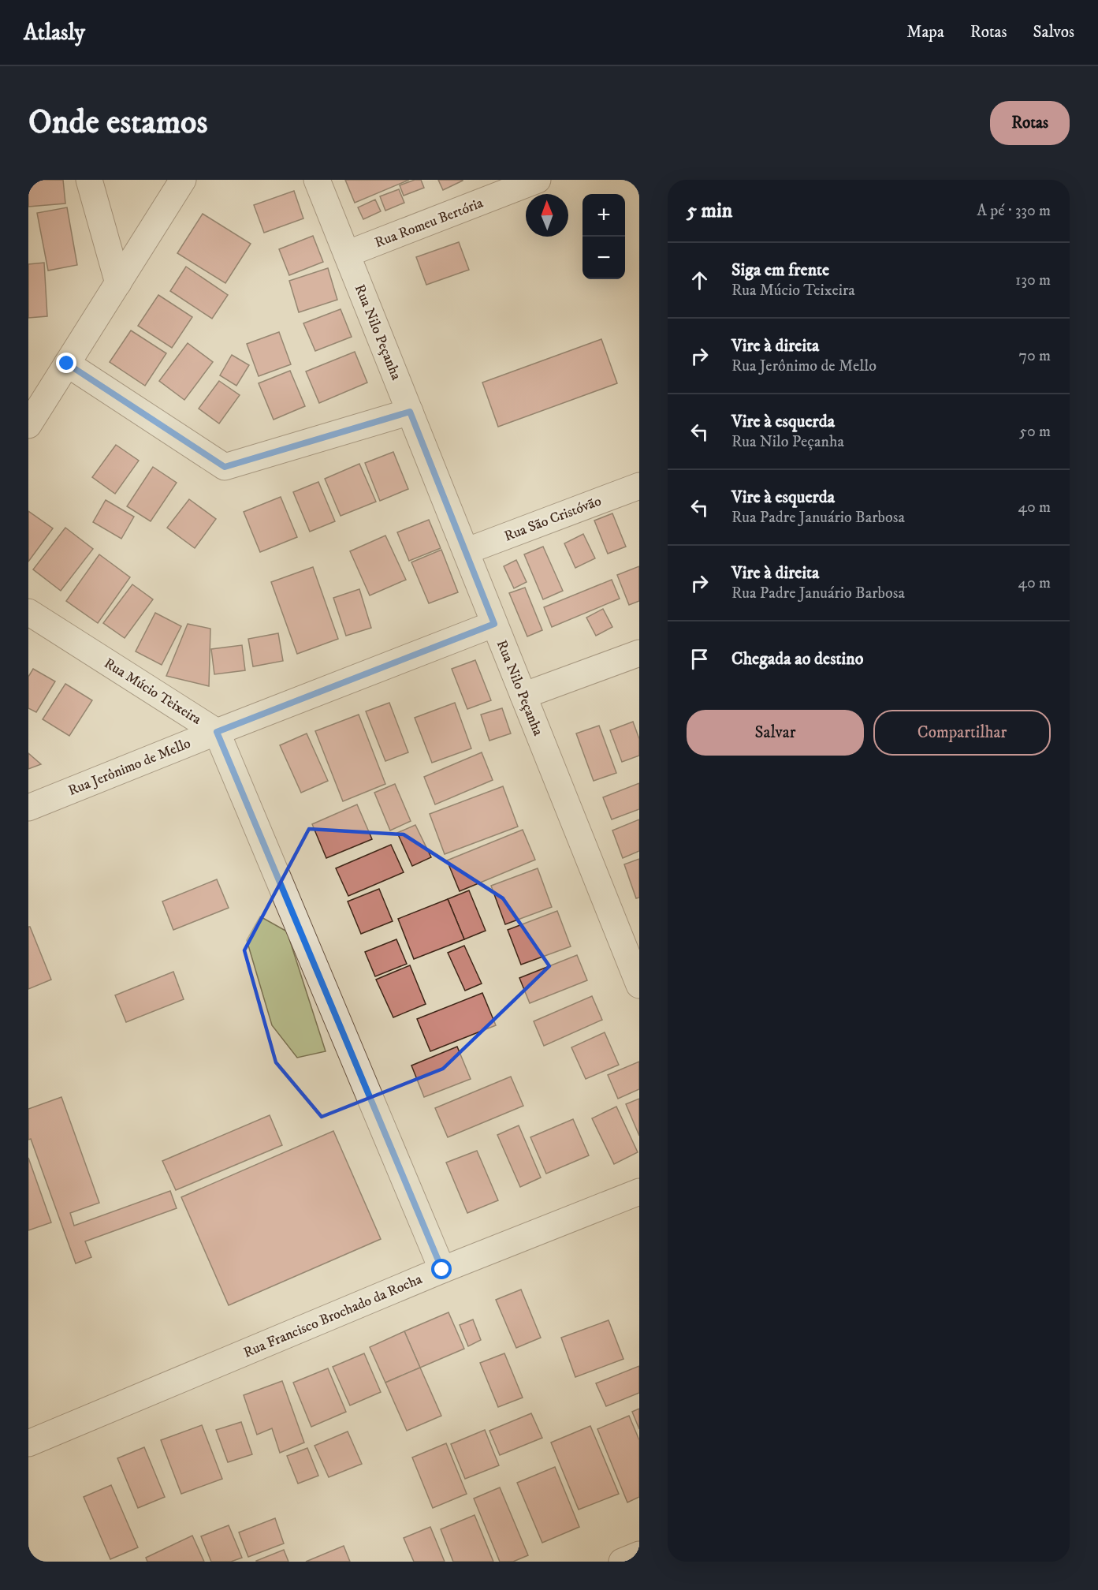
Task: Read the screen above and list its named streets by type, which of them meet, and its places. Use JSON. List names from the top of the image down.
{
  "streets": {
    "street": [
      "Rua Romeu Bertória",
      "Rua Nilo Peçanha",
      "Rua São Cristóvão",
      "Rua Múcio Teixeira",
      "Rua Jerônimo de Mello",
      "Rua Francisco Brochado da Rocha"
    ]
  },
  "crossings": [
    ["Rua Romeu Bertória", "Rua Nilo Peçanha"],
    ["Rua Nilo Peçanha", "Rua São Cristóvão"],
    ["Rua Nilo Peçanha", "Rua Jerônimo de Mello"],
    ["Rua Múcio Teixeira", "Rua Jerônimo de Mello"],
    ["Rua Múcio Teixeira", "Rua Francisco Brochado da Rocha"]
  ],
  "north": "top",
  "page": {
    "header": "Atlasly",
    "nav": ["Mapa", "Rotas", "Salvos"],
    "buttons": [
      "Rotas",
      ["Salvar", "Compartilhar"]
    ],
    "title": "Onde estamos",
    "heading": ["5 min", "A pé · 330 m"],
    "map_buttons": ["+", "−"],
    "list": [
      ["Siga em frente", "Rua Múcio Teixeira", "130 m"],
      ["Vire à direita", "Rua Jerônimo de Mello", "70 m"],
      ["Vire à esquerda", "Rua Nilo Peçanha", "50 m"],
      ["Vire à esquerda", "Rua Padre Januário Barbosa", "40 m"],
      ["Vire à direita", "Rua Padre Januário Barbosa", "40 m"],
      "Chegada ao destino"
    ]
  }
}
